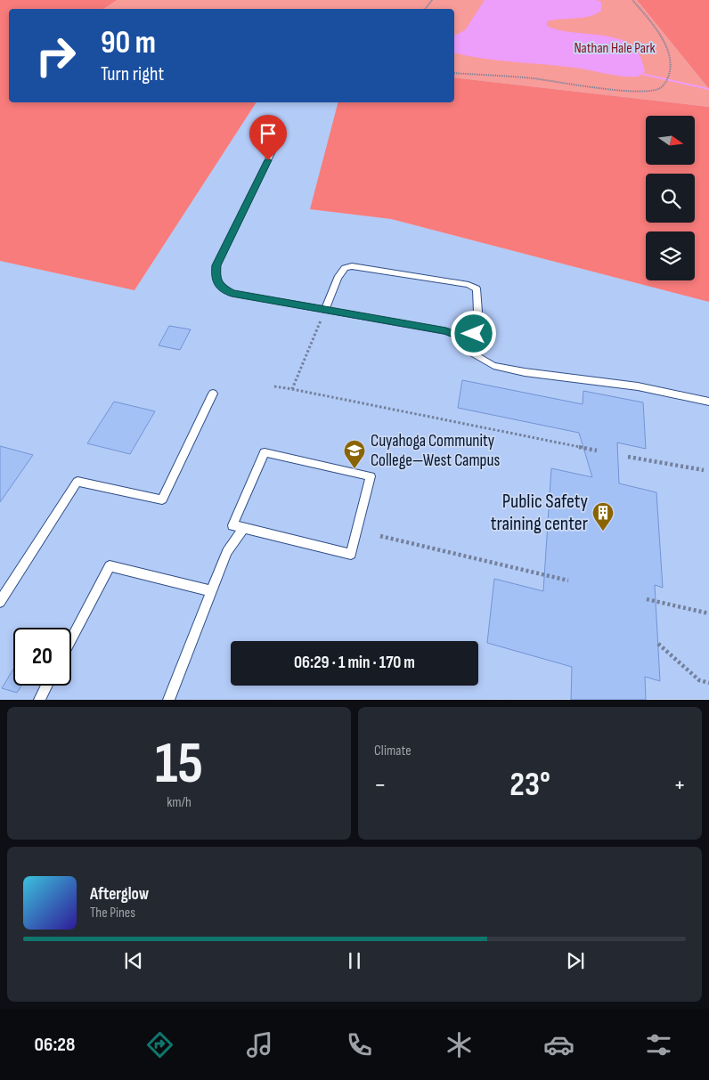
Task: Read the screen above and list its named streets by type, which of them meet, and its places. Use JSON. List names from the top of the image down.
{
  "parks": ["Nathan Hale Park"],
  "places": {
    "school or university": ["Cuyahoga Community College—West Campus"],
    "building": ["Public Safety training center"]
  },
  "north": "right",
  "page": {
    "turn": ["90 m", "Turn right"],
    "limit": "20",
    "trip": "06:29 · 1 min · 170 m",
    "tile": [
      ["15", "km/h"],
      "Climate"
    ],
    "heat": ["−", "23°", "+"],
    "song": ["Afterglow", "The Pines"],
    "tabs": "06:28"
  }
}
